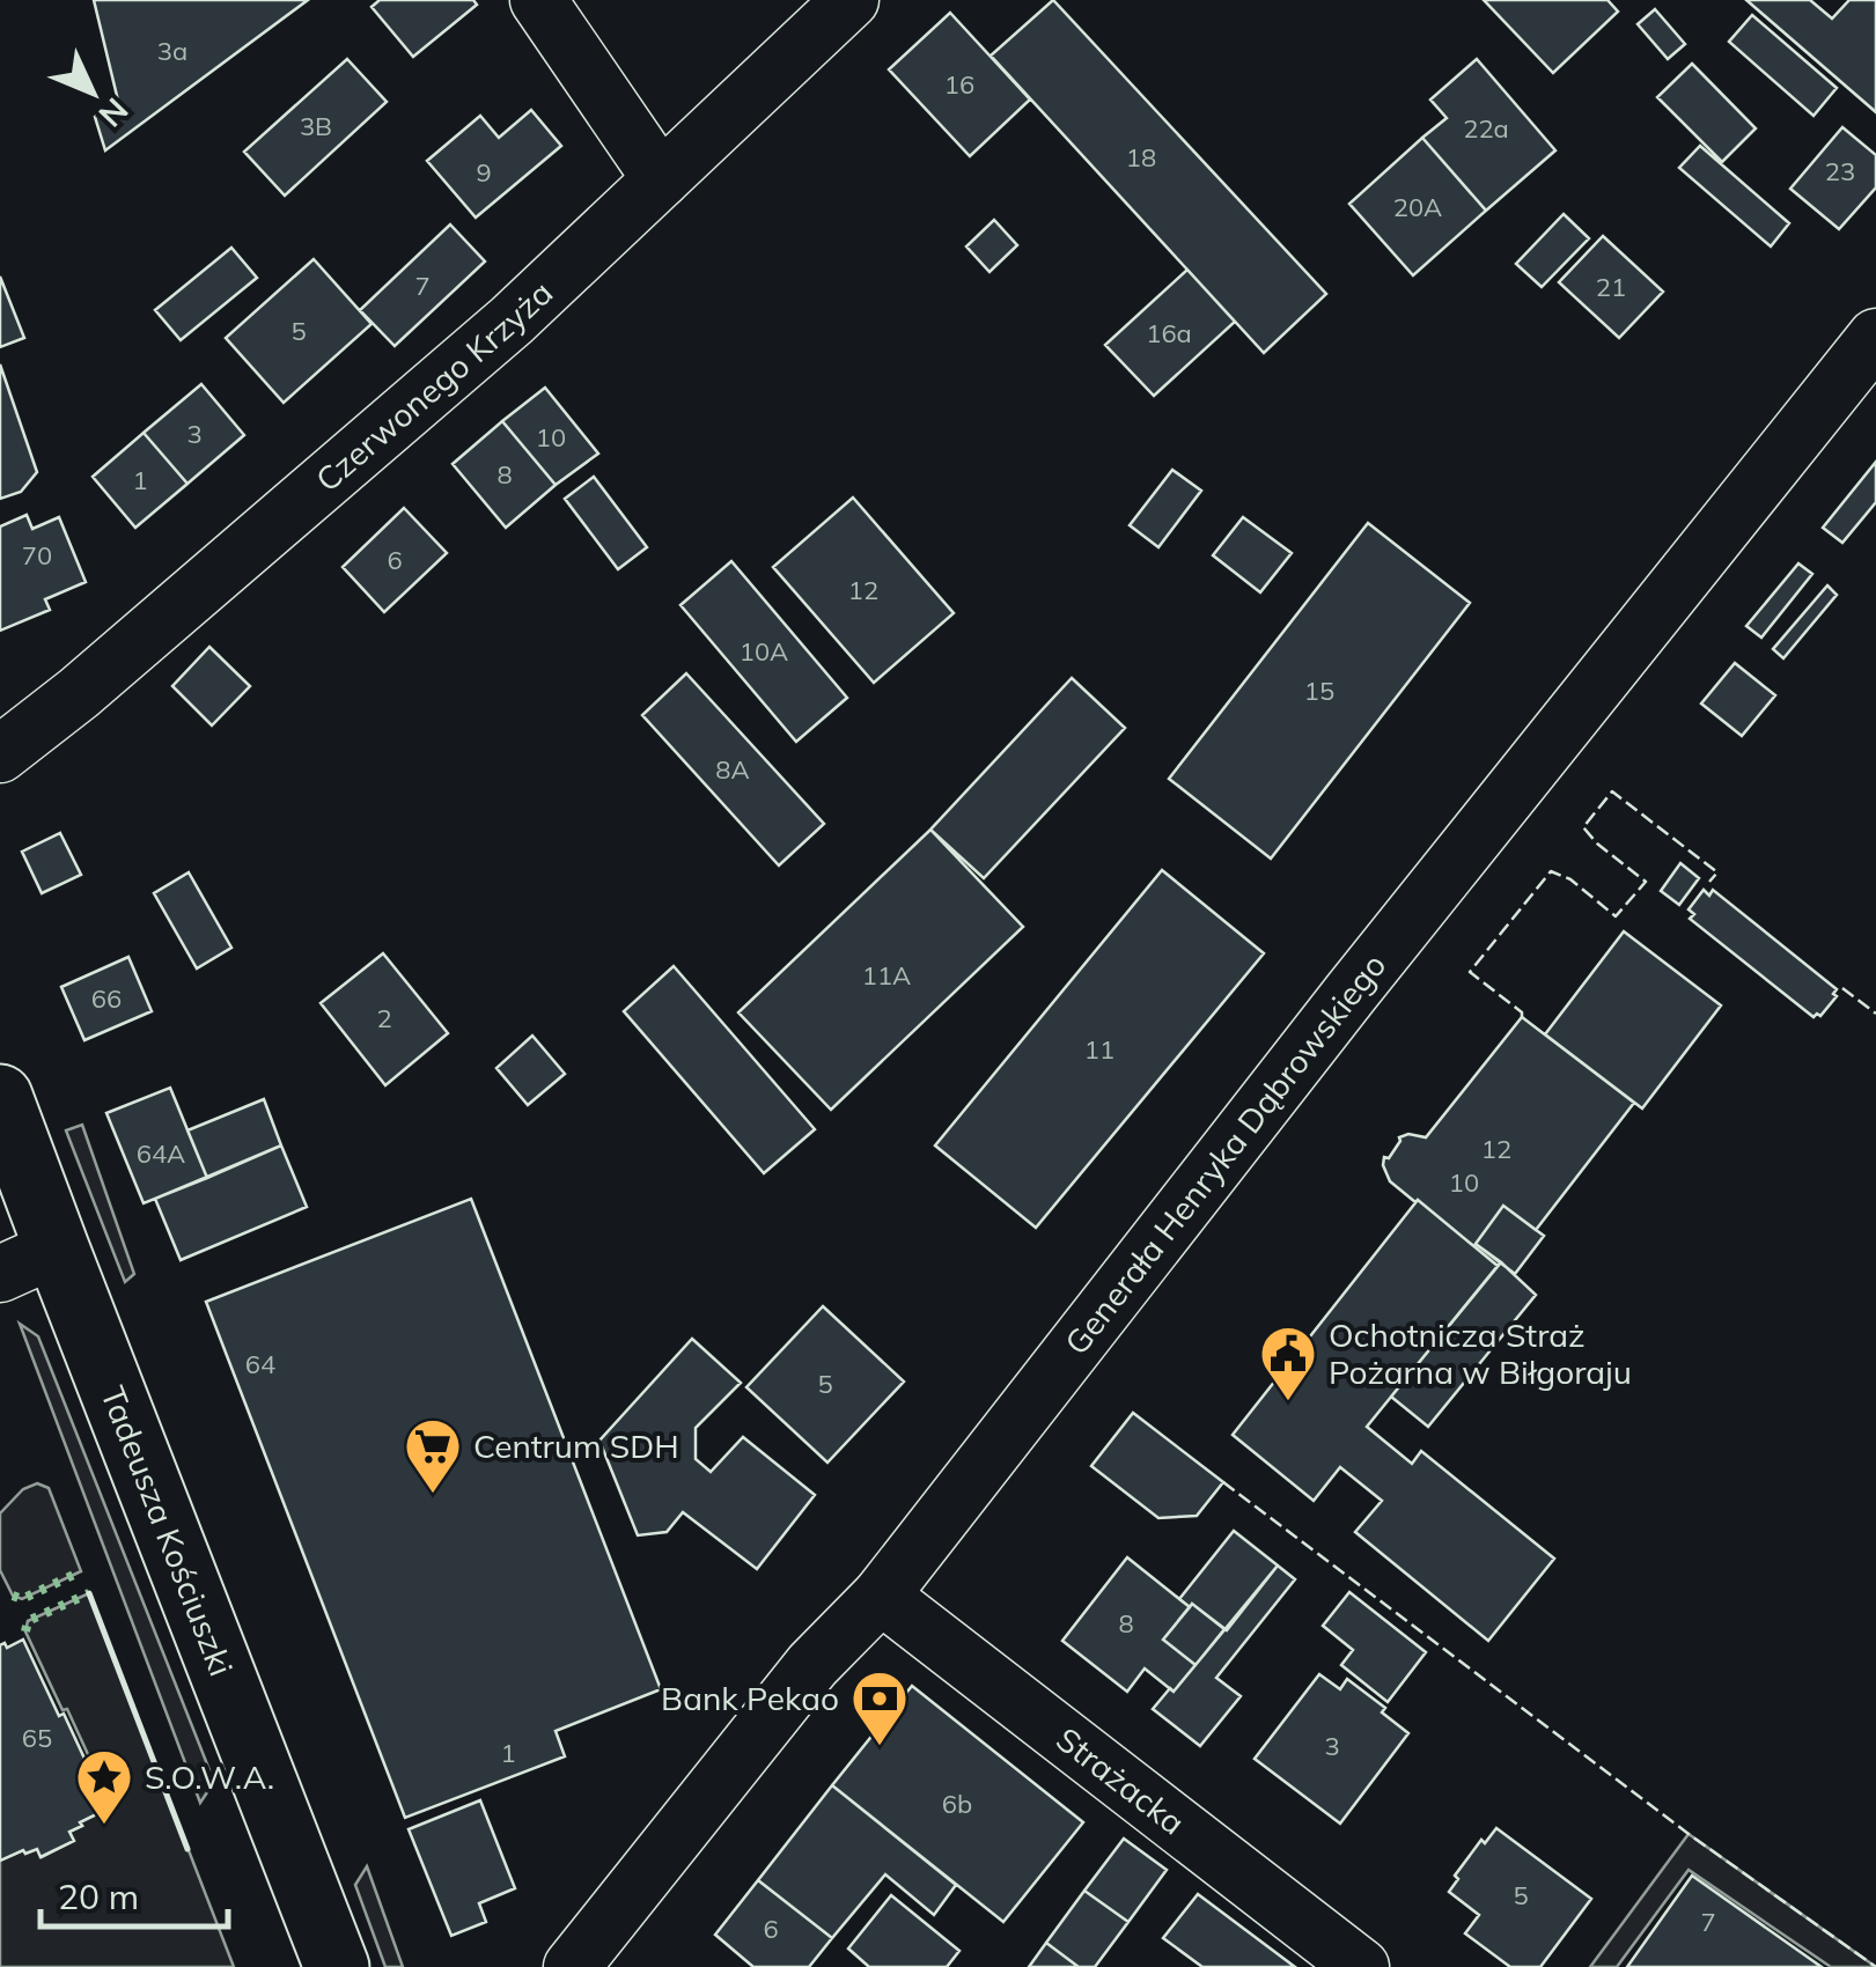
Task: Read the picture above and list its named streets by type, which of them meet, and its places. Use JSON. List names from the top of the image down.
{
  "streets": {
    "street": [
      "Czerwonego Krzyża",
      "Generała Henryka Dąbrowskiego",
      "Tadeusza Kościuszki",
      "Strażacka"
    ]
  },
  "crossings": [
    ["Generała Henryka Dąbrowskiego", "Strażacka"]
  ],
  "places": {
    "public building": ["Ochotnicza Straż Pożarna w Biłgoraju"],
    "supermarket": ["Centrum SDH"],
    "bank": ["Bank Pekao"],
    "place": ["S.O.W.A."]
  },
  "house_numbers": [
    "3a",
    "16",
    "3B",
    "22a",
    "18",
    "23",
    "9",
    "20A",
    "7",
    "21",
    "5",
    "16a",
    "3",
    "10",
    "8",
    "1",
    "70",
    "6",
    "12",
    "10A",
    "15",
    "8A",
    "11A",
    "66",
    "2",
    "11",
    "12",
    "64A",
    "10",
    "64",
    "5",
    "8",
    "65",
    "3",
    "1",
    "6b",
    "5",
    "7",
    "6"
  ],
  "scale_bar": "20 m",
  "north": "bottom right"
}
